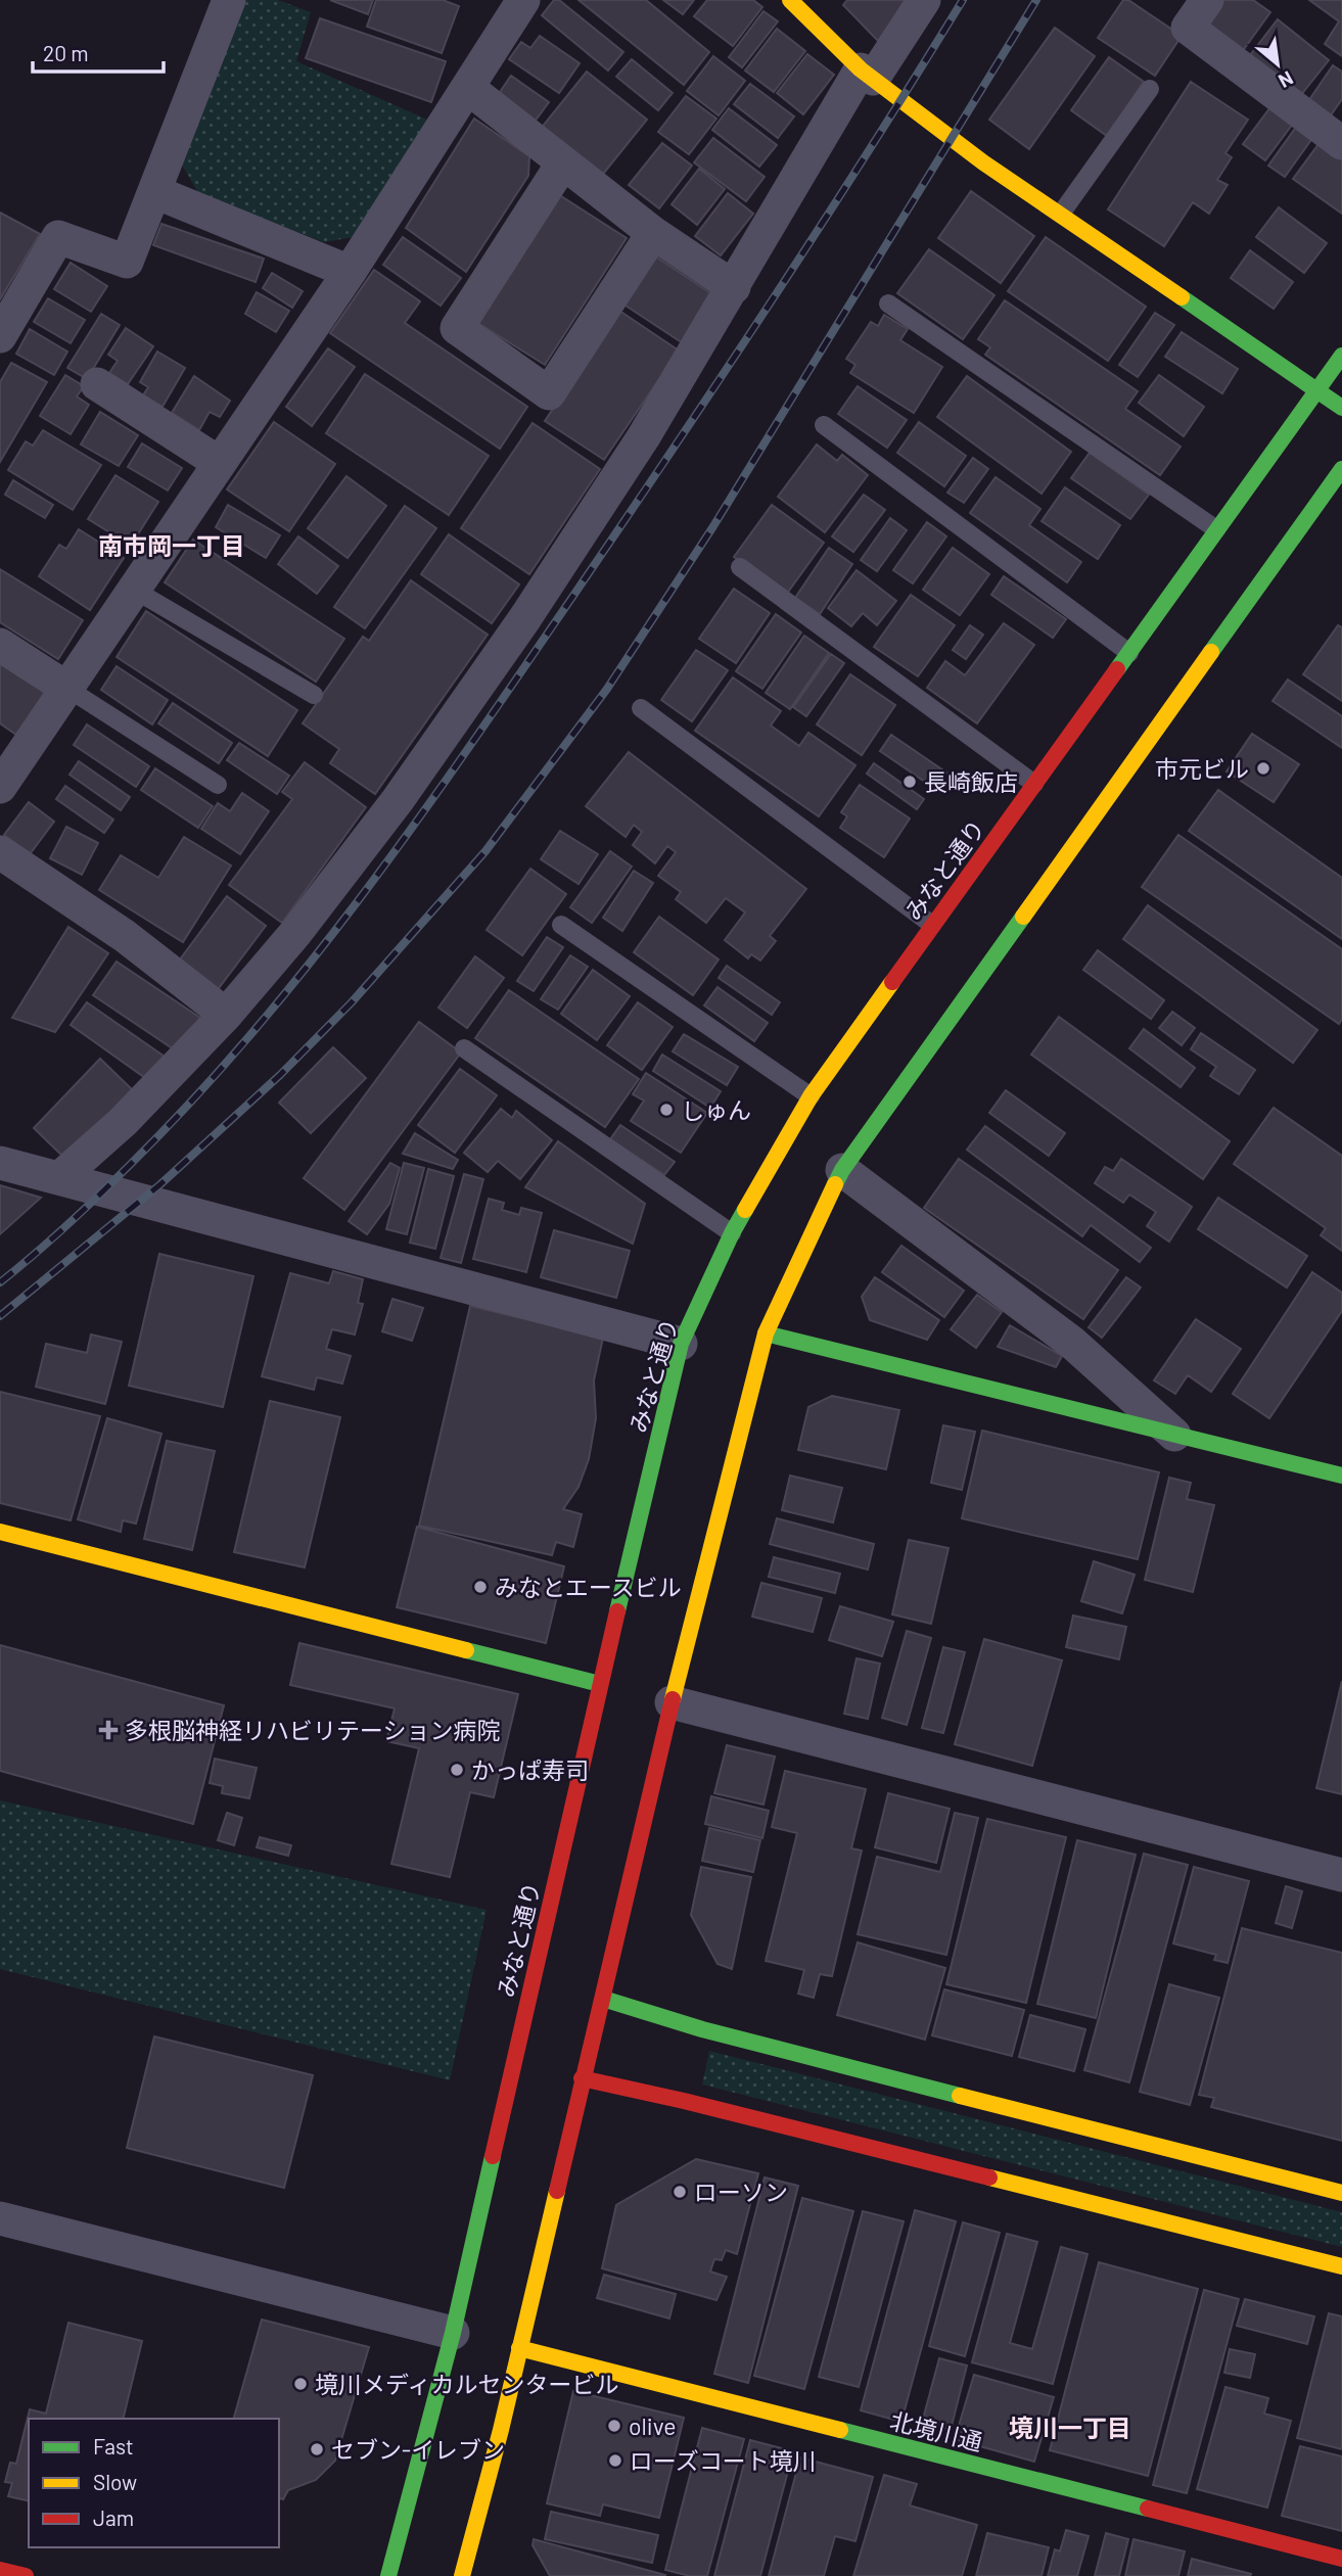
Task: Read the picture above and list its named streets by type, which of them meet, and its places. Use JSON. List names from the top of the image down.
{
  "streets": {
    "main road": ["みなと通り", "北境川通"]
  },
  "districts": ["南市岡一丁目", "境川一丁目"],
  "places": {
    "other": [
      "市元ビル",
      "長崎飯店",
      "しゅん",
      "みなとエースビル",
      "かっぱ寿司",
      "ローソン",
      "境川メディカルセンタービル",
      "olive",
      "セブン-イレブン",
      "ローズコート境川"
    ],
    "health": ["多根脳神経リハビリテーション病院"]
  },
  "legend": ["Fast", "Slow", "Jam"],
  "scale_bar": "20 m",
  "north": "bottom right"
}
